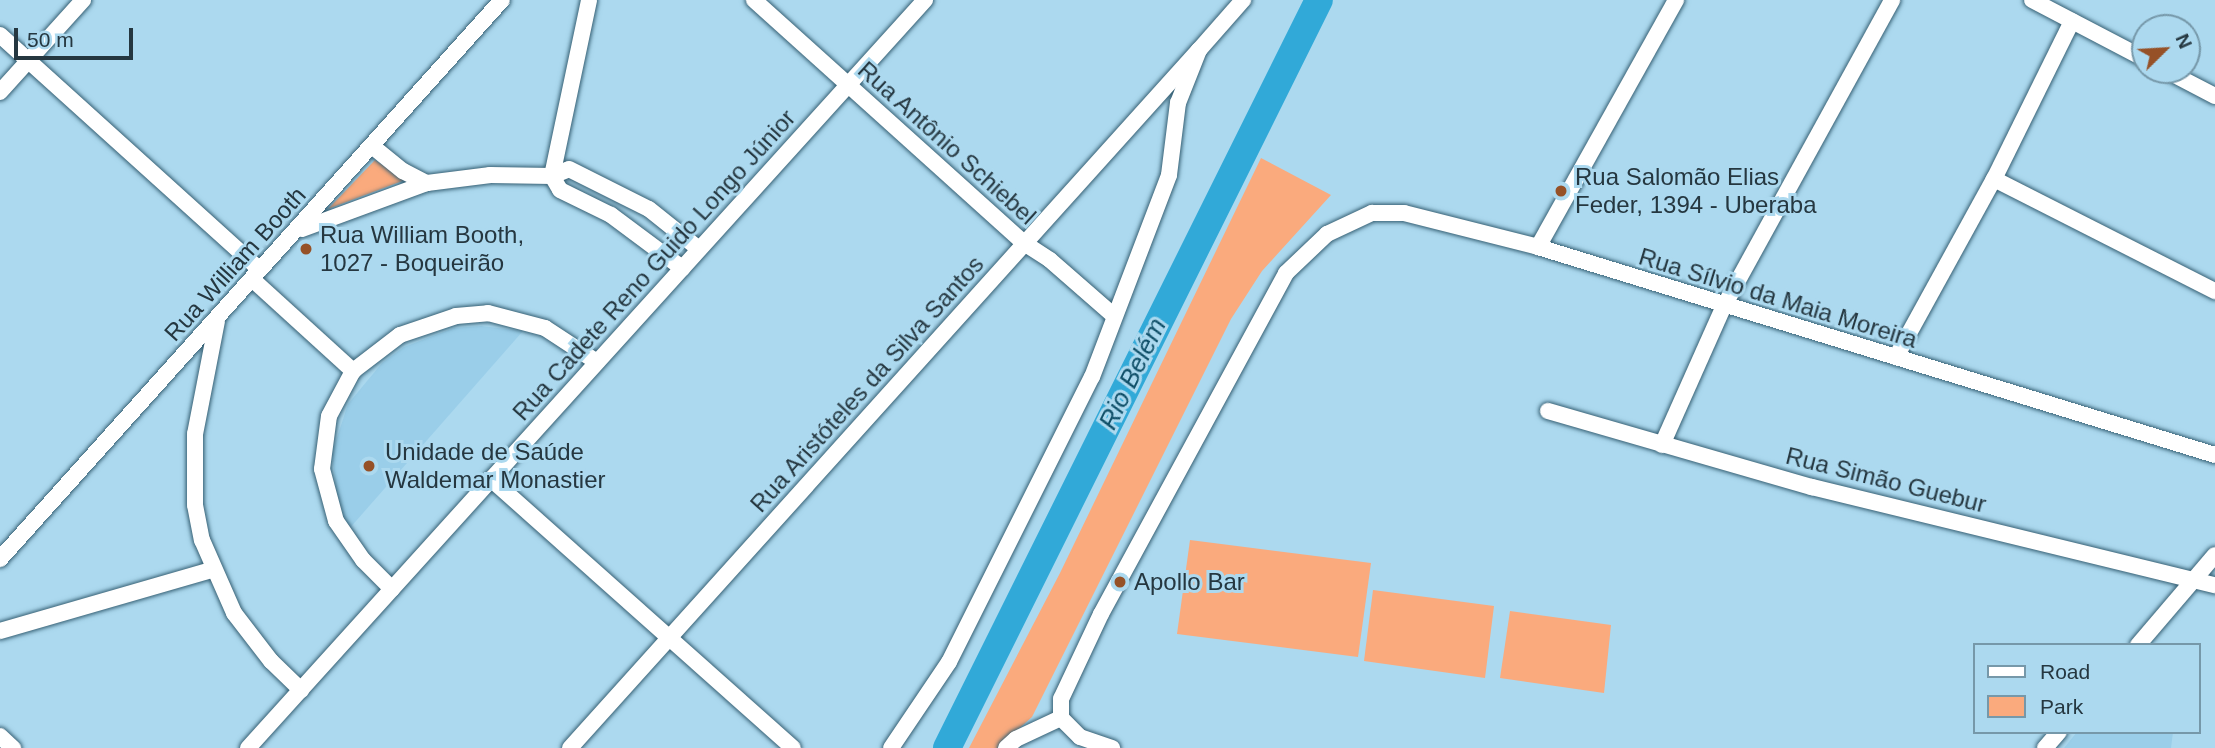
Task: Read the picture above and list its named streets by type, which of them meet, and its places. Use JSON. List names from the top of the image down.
{
  "streets": {
    "street": [
      "Rua Antônio Schiebel",
      "Rua William Booth",
      "Rua Cadete Reno Guido Longo Júnior",
      "Rua Sílvio da Maia Moreira",
      "Rua Aristóteles da Silva Santos",
      "Rua Simão Guebur"
    ]
  },
  "crossings": [
    ["Rua Antônio Schiebel", "Rua Cadete Reno Guido Longo Júnior"],
    ["Rua Antônio Schiebel", "Rua Aristóteles da Silva Santos"]
  ],
  "water": ["Rio Belém"],
  "places": [
    "Rua Salomão Elias Feder, 1394 - Uberaba",
    "Rua William Booth, 1027 - Boqueirão",
    "Unidade de Saúde Waldemar Monastier",
    "Apollo Bar"
  ],
  "legend": ["Road", "Park"],
  "scale_bar": "50 m",
  "north": "top right"
}
